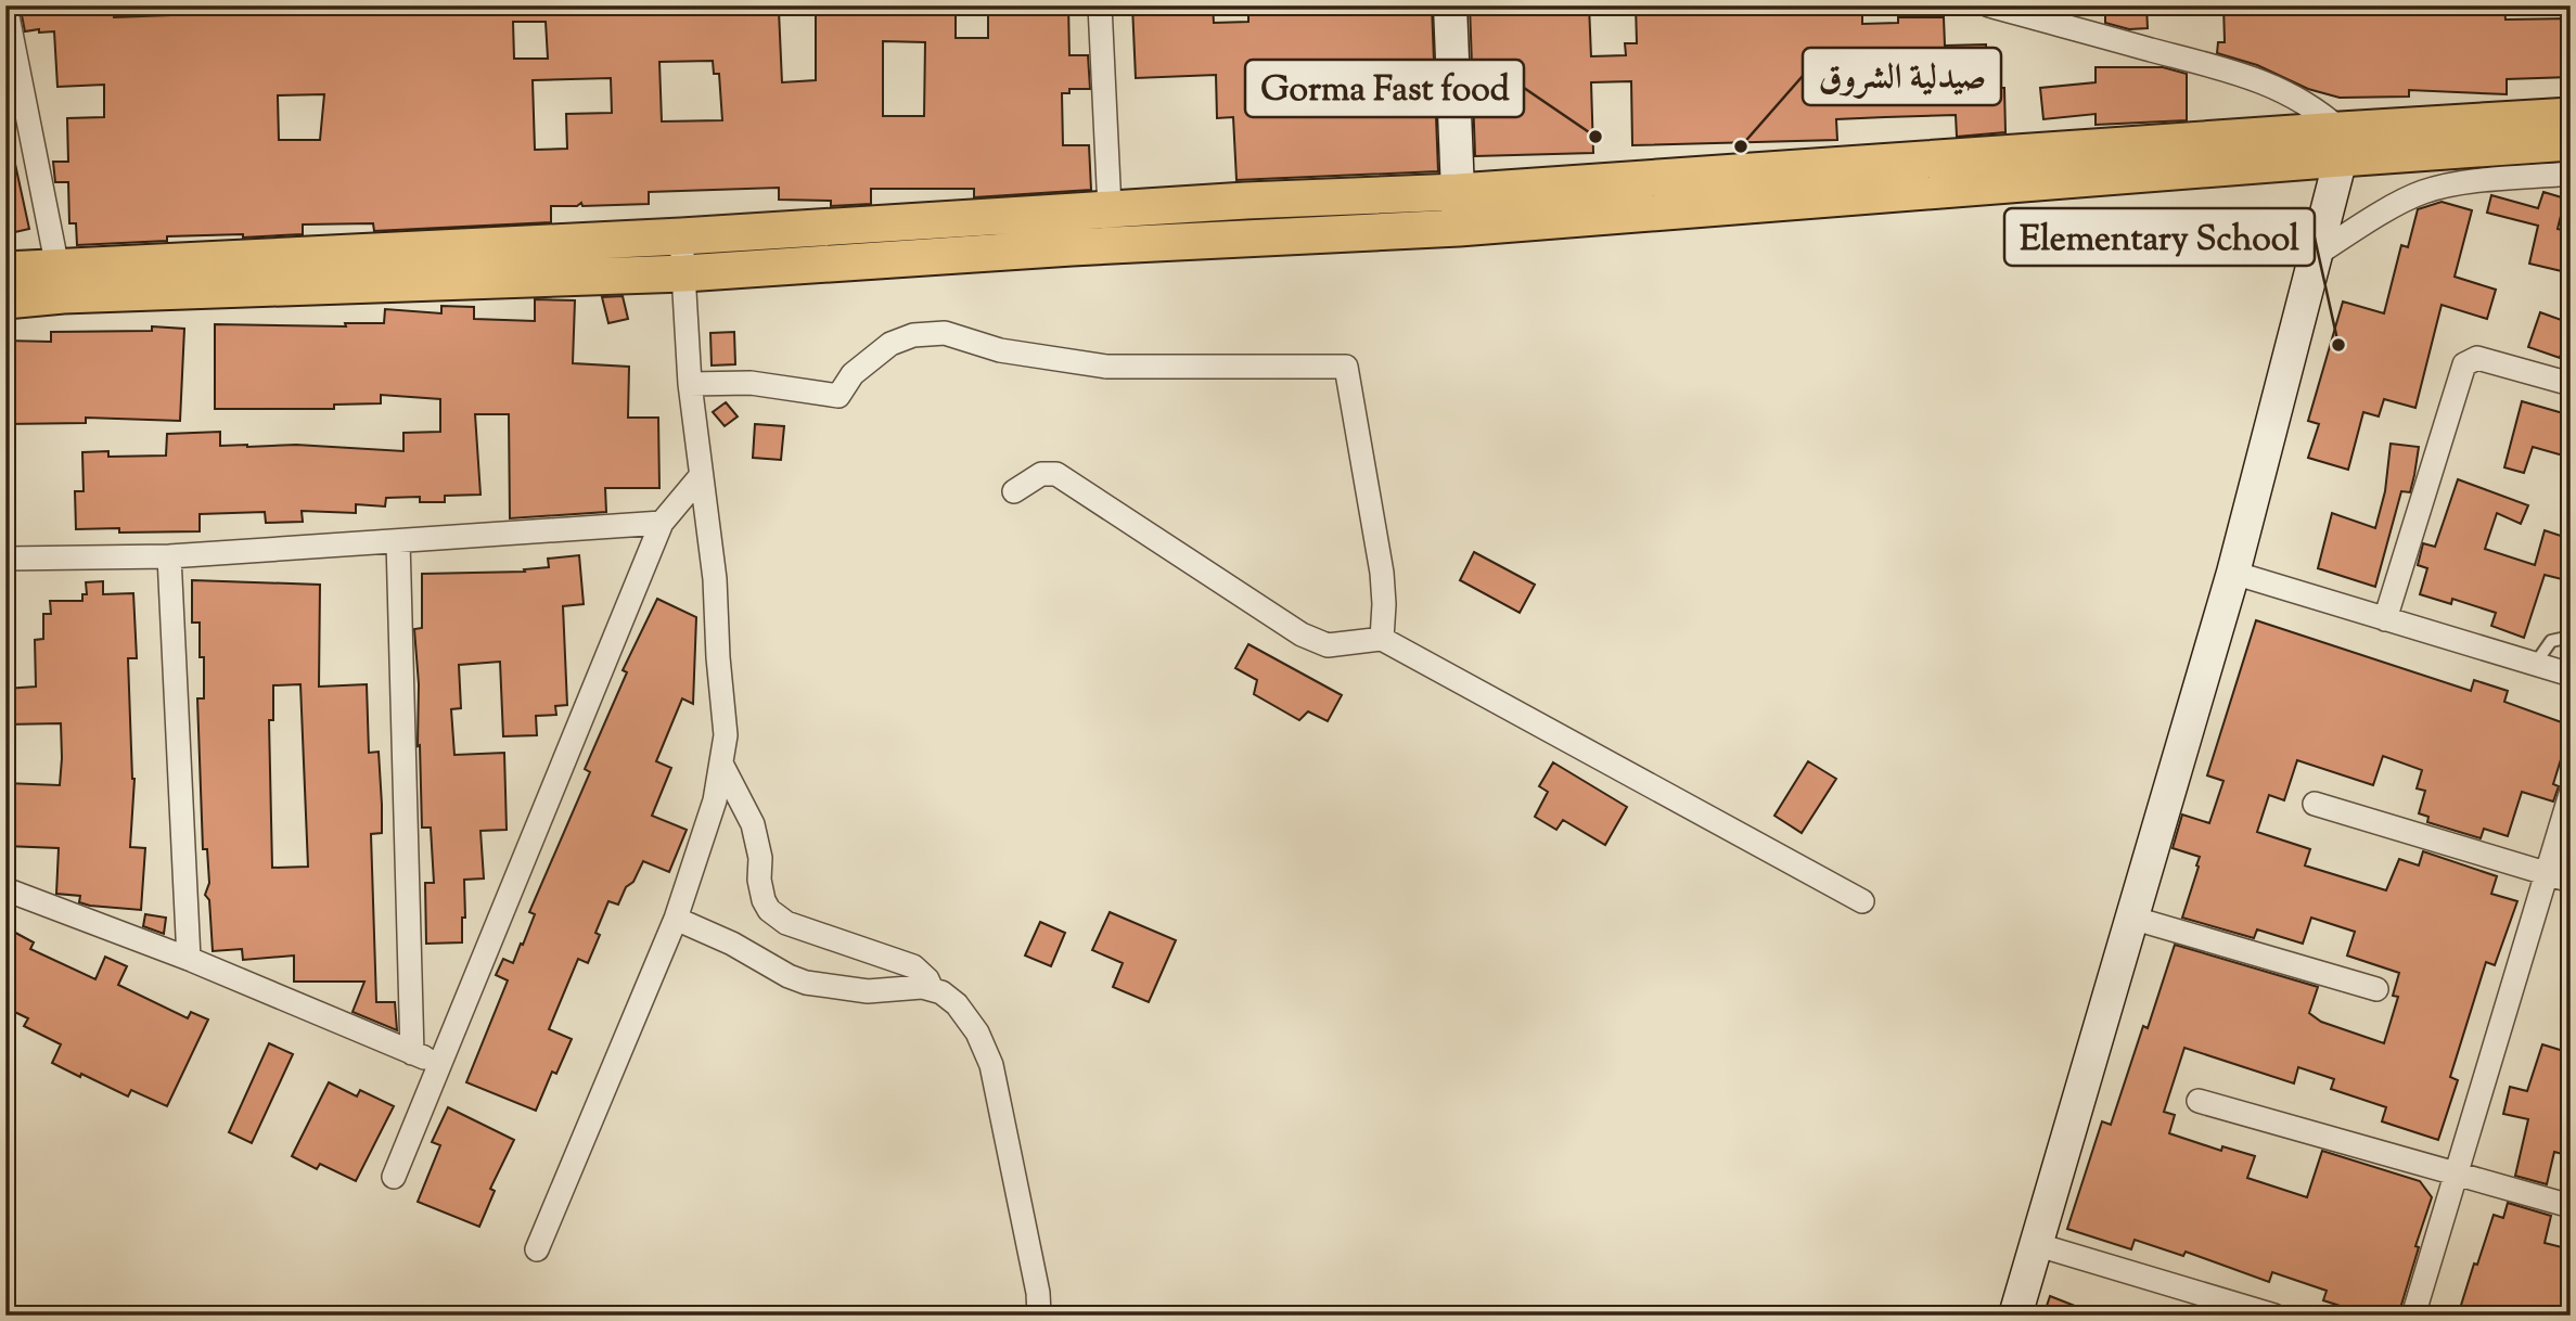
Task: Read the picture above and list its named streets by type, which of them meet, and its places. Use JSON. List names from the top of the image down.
{
  "places": ["Gorma Fast food", "صيدلية الشروق", "Elementary School"]
}
